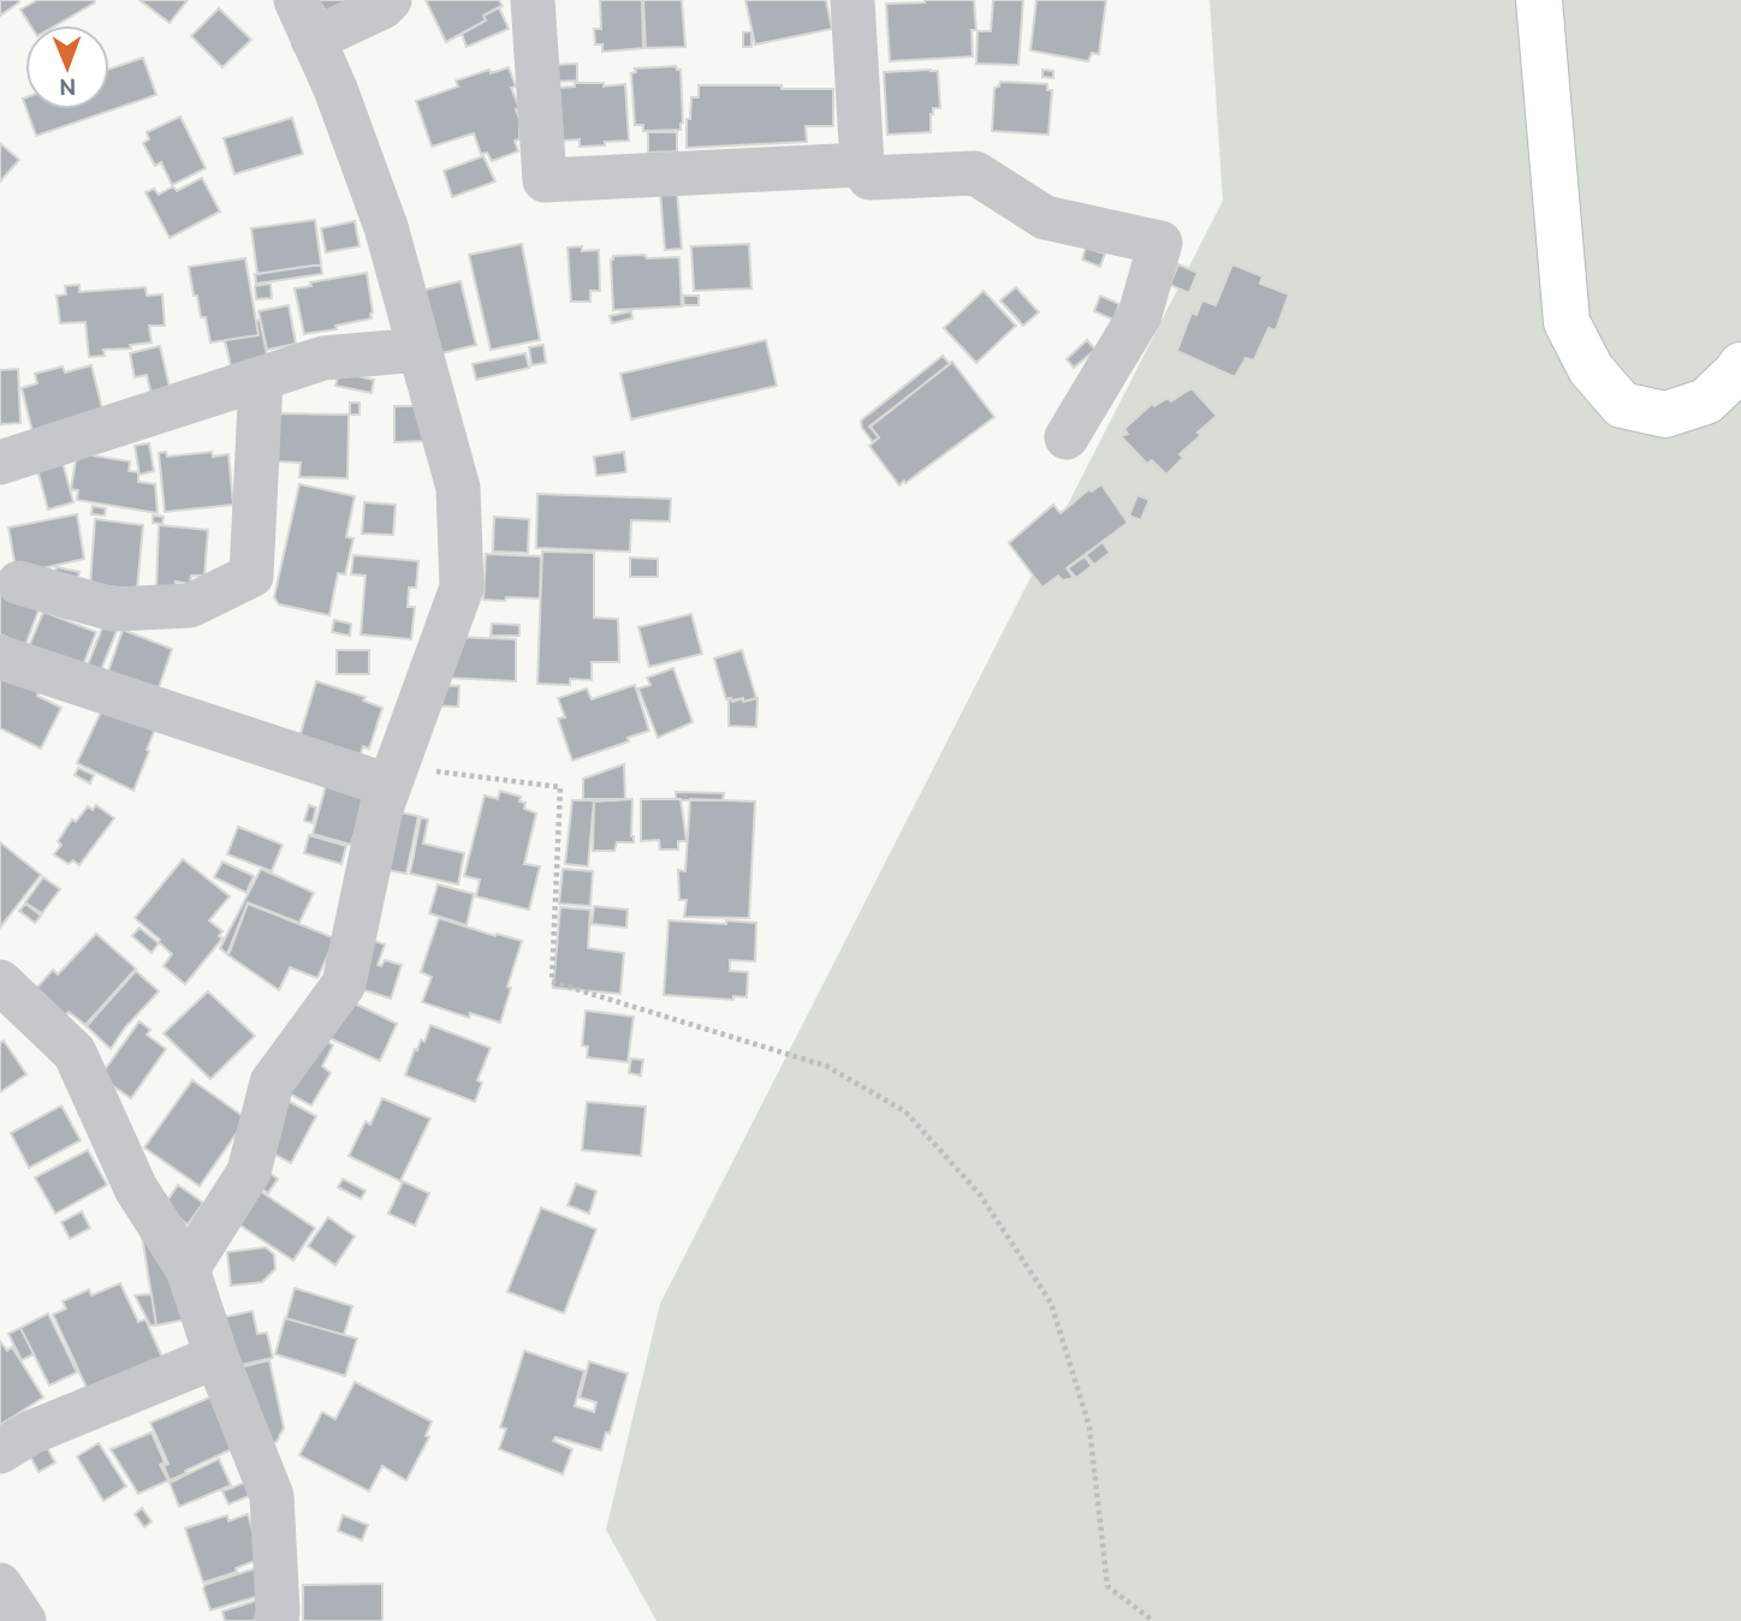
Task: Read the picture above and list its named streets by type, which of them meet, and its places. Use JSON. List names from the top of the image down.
{
  "north": "bottom"
}
